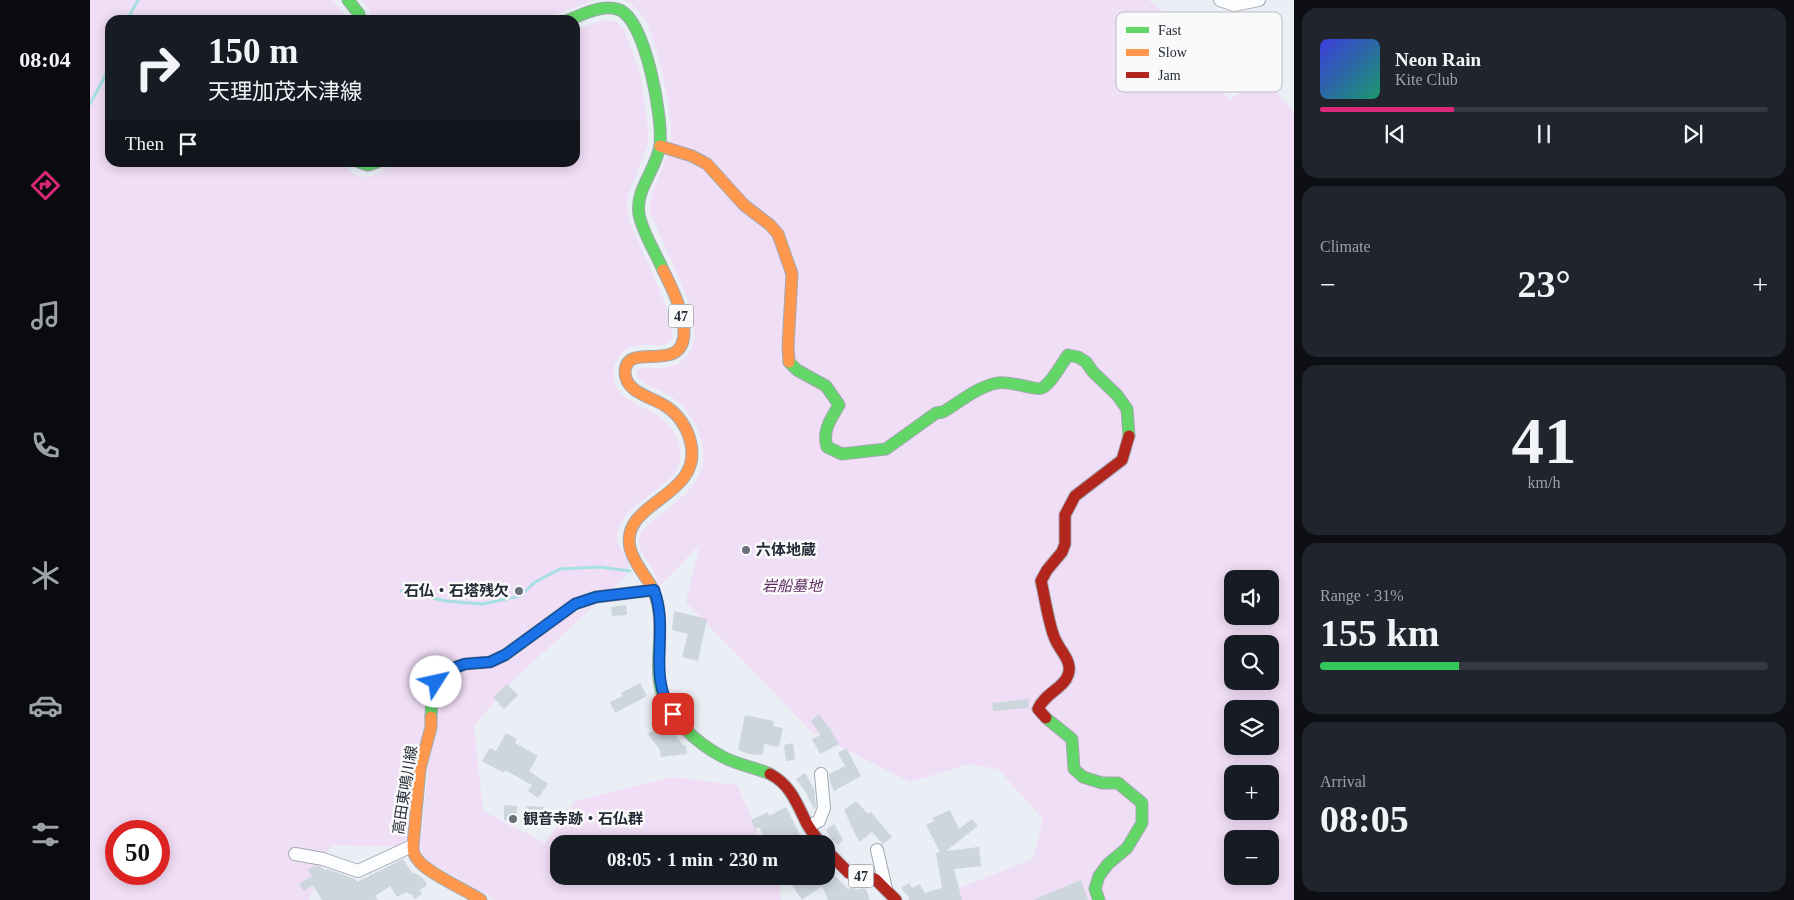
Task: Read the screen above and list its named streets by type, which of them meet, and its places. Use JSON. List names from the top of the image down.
{
  "streets": {
    "main road": ["47", "高田東鳴川線"]
  },
  "crossings": [
    ["47", "高田東鳴川線"]
  ],
  "parks": ["岩船墓地"],
  "places": ["六体地蔵", "石仏・石塔残欠", "観音寺跡・石仏群"],
  "legend": ["Fast", "Slow", "Jam"],
  "page": {
    "tabs": "08:04",
    "turn": ["150 m", "天理加茂木津線"],
    "song": ["Neon Rain", "Kite Club"],
    "then": "Then",
    "tile": [
      "Climate",
      ["41", "km/h"],
      ["Range · 31%", "155 km"],
      ["Arrival", "08:05"]
    ],
    "heat": ["−", "23°", "+"],
    "map_buttons": ["+", "−"],
    "limit": "50",
    "trip": "08:05 · 1 min · 230 m"
  }
}
